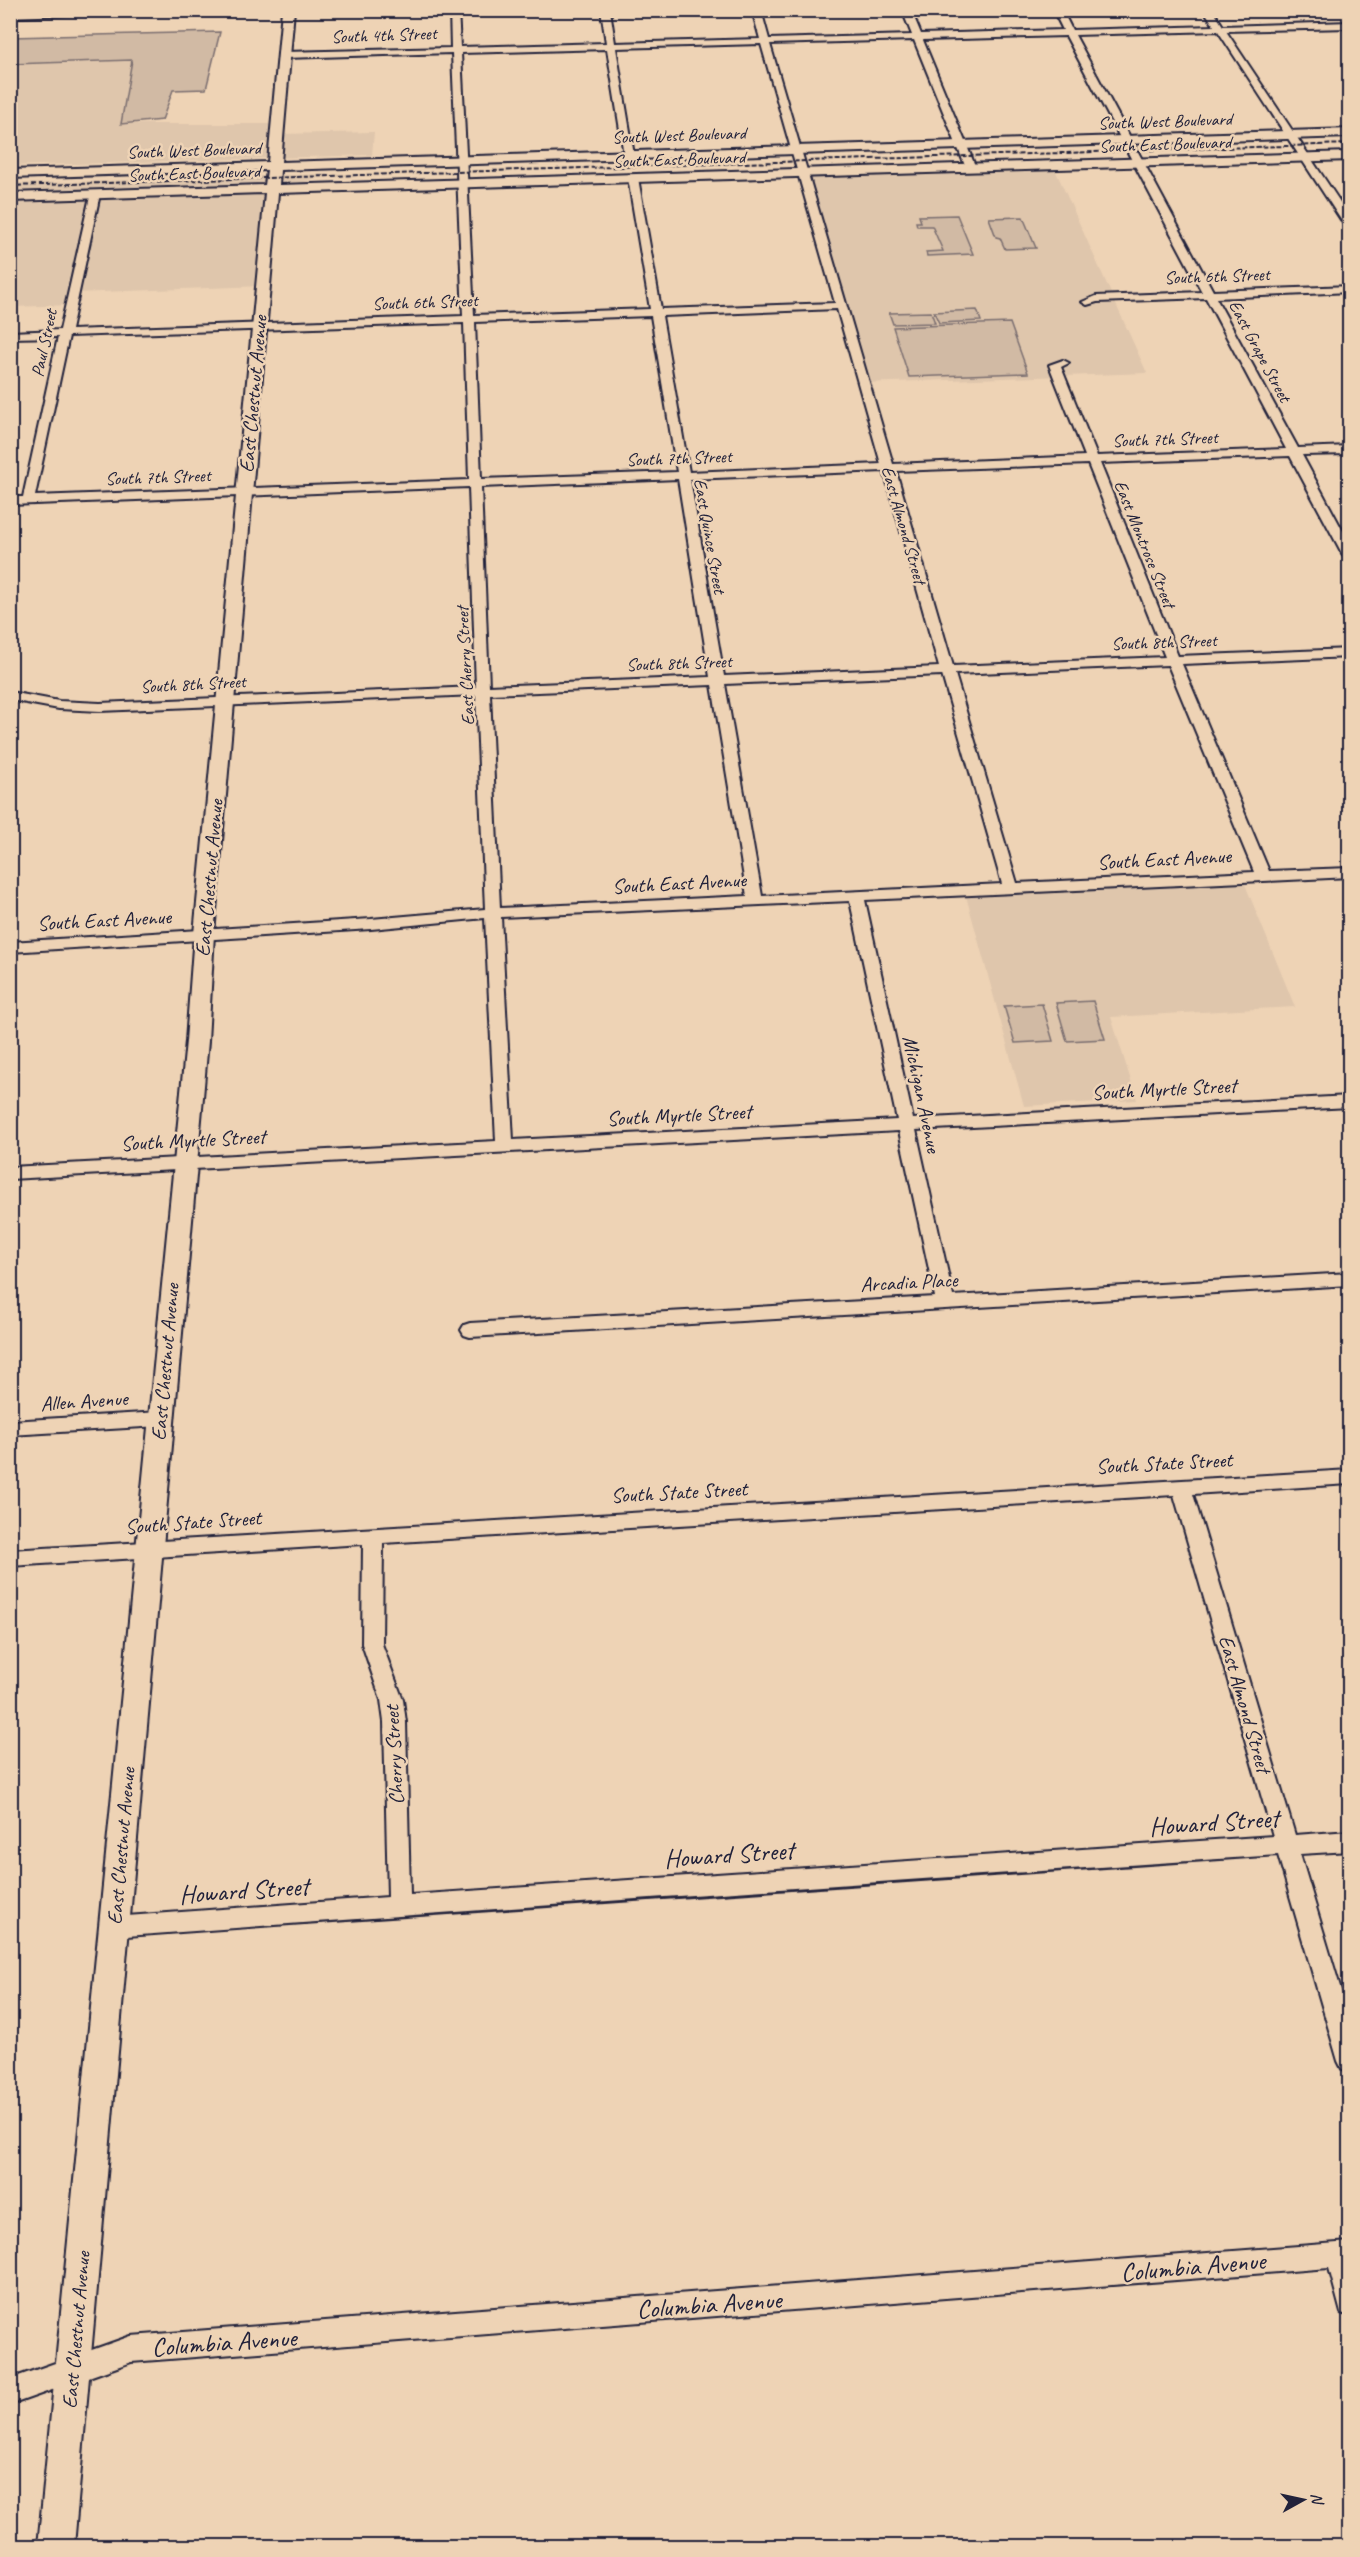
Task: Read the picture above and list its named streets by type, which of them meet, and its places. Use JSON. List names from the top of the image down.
{
  "streets": {
    "main road": ["South West Boulevard", "South East Boulevard", "East Chestnut Avenue"],
    "street": [
      "South 4th Street",
      "South 6th Street",
      "Paul Street",
      "East Grape Street",
      "South 7th Street",
      "East Almond Street",
      "East Quince Street",
      "East Montrose Street",
      "South 8th Street",
      "East Cherry Street",
      "South East Avenue",
      "South Myrtle Street",
      "Michigan Avenue",
      "Arcadia Place",
      "Allen Avenue",
      "South State Street",
      "Cherry Street",
      "Howard Street",
      "Columbia Avenue"
    ]
  },
  "crossings": [
    ["South 4th Street", "East Grape Street"],
    ["South 4th Street", "East Chestnut Avenue"],
    ["South 4th Street", "East Almond Street"],
    ["South 4th Street", "East Cherry Street"],
    ["South West Boulevard", "South East Boulevard"],
    ["South West Boulevard", "East Grape Street"],
    ["South West Boulevard", "East Chestnut Avenue"],
    ["South West Boulevard", "East Almond Street"],
    ["South West Boulevard", "East Cherry Street"],
    ["South East Boulevard", "Paul Street"],
    ["South East Boulevard", "East Grape Street"],
    ["South East Boulevard", "East Chestnut Avenue"],
    ["South East Boulevard", "East Almond Street"],
    ["South East Boulevard", "East Quince Street"],
    ["South East Boulevard", "East Cherry Street"],
    ["South 6th Street", "Paul Street"],
    ["South 6th Street", "East Grape Street"],
    ["South 6th Street", "East Chestnut Avenue"],
    ["South 6th Street", "East Almond Street"],
    ["South 6th Street", "East Quince Street"],
    ["South 6th Street", "East Cherry Street"],
    ["Paul Street", "South 7th Street"],
    ["East Grape Street", "South 7th Street"],
    ["East Chestnut Avenue", "South 7th Street"],
    ["East Chestnut Avenue", "South 8th Street"],
    ["East Chestnut Avenue", "South East Avenue"],
    ["East Chestnut Avenue", "South Myrtle Street"],
    ["East Chestnut Avenue", "Allen Avenue"],
    ["East Chestnut Avenue", "South State Street"],
    ["East Chestnut Avenue", "Howard Street"],
    ["East Chestnut Avenue", "Columbia Avenue"],
    ["South 7th Street", "East Almond Street"],
    ["South 7th Street", "East Quince Street"],
    ["South 7th Street", "East Montrose Street"],
    ["South 7th Street", "East Cherry Street"],
    ["East Almond Street", "South 8th Street"],
    ["East Almond Street", "South East Avenue"],
    ["East Almond Street", "South State Street"],
    ["East Almond Street", "Howard Street"],
    ["East Quince Street", "South 8th Street"],
    ["East Quince Street", "South East Avenue"],
    ["East Montrose Street", "South 8th Street"],
    ["East Montrose Street", "South East Avenue"],
    ["South 8th Street", "East Cherry Street"],
    ["East Cherry Street", "South East Avenue"],
    ["East Cherry Street", "South Myrtle Street"],
    ["South East Avenue", "Michigan Avenue"],
    ["South Myrtle Street", "Michigan Avenue"],
    ["Michigan Avenue", "Arcadia Place"],
    ["South State Street", "Cherry Street"],
    ["Cherry Street", "Howard Street"]
  ],
  "north": "right"
}
